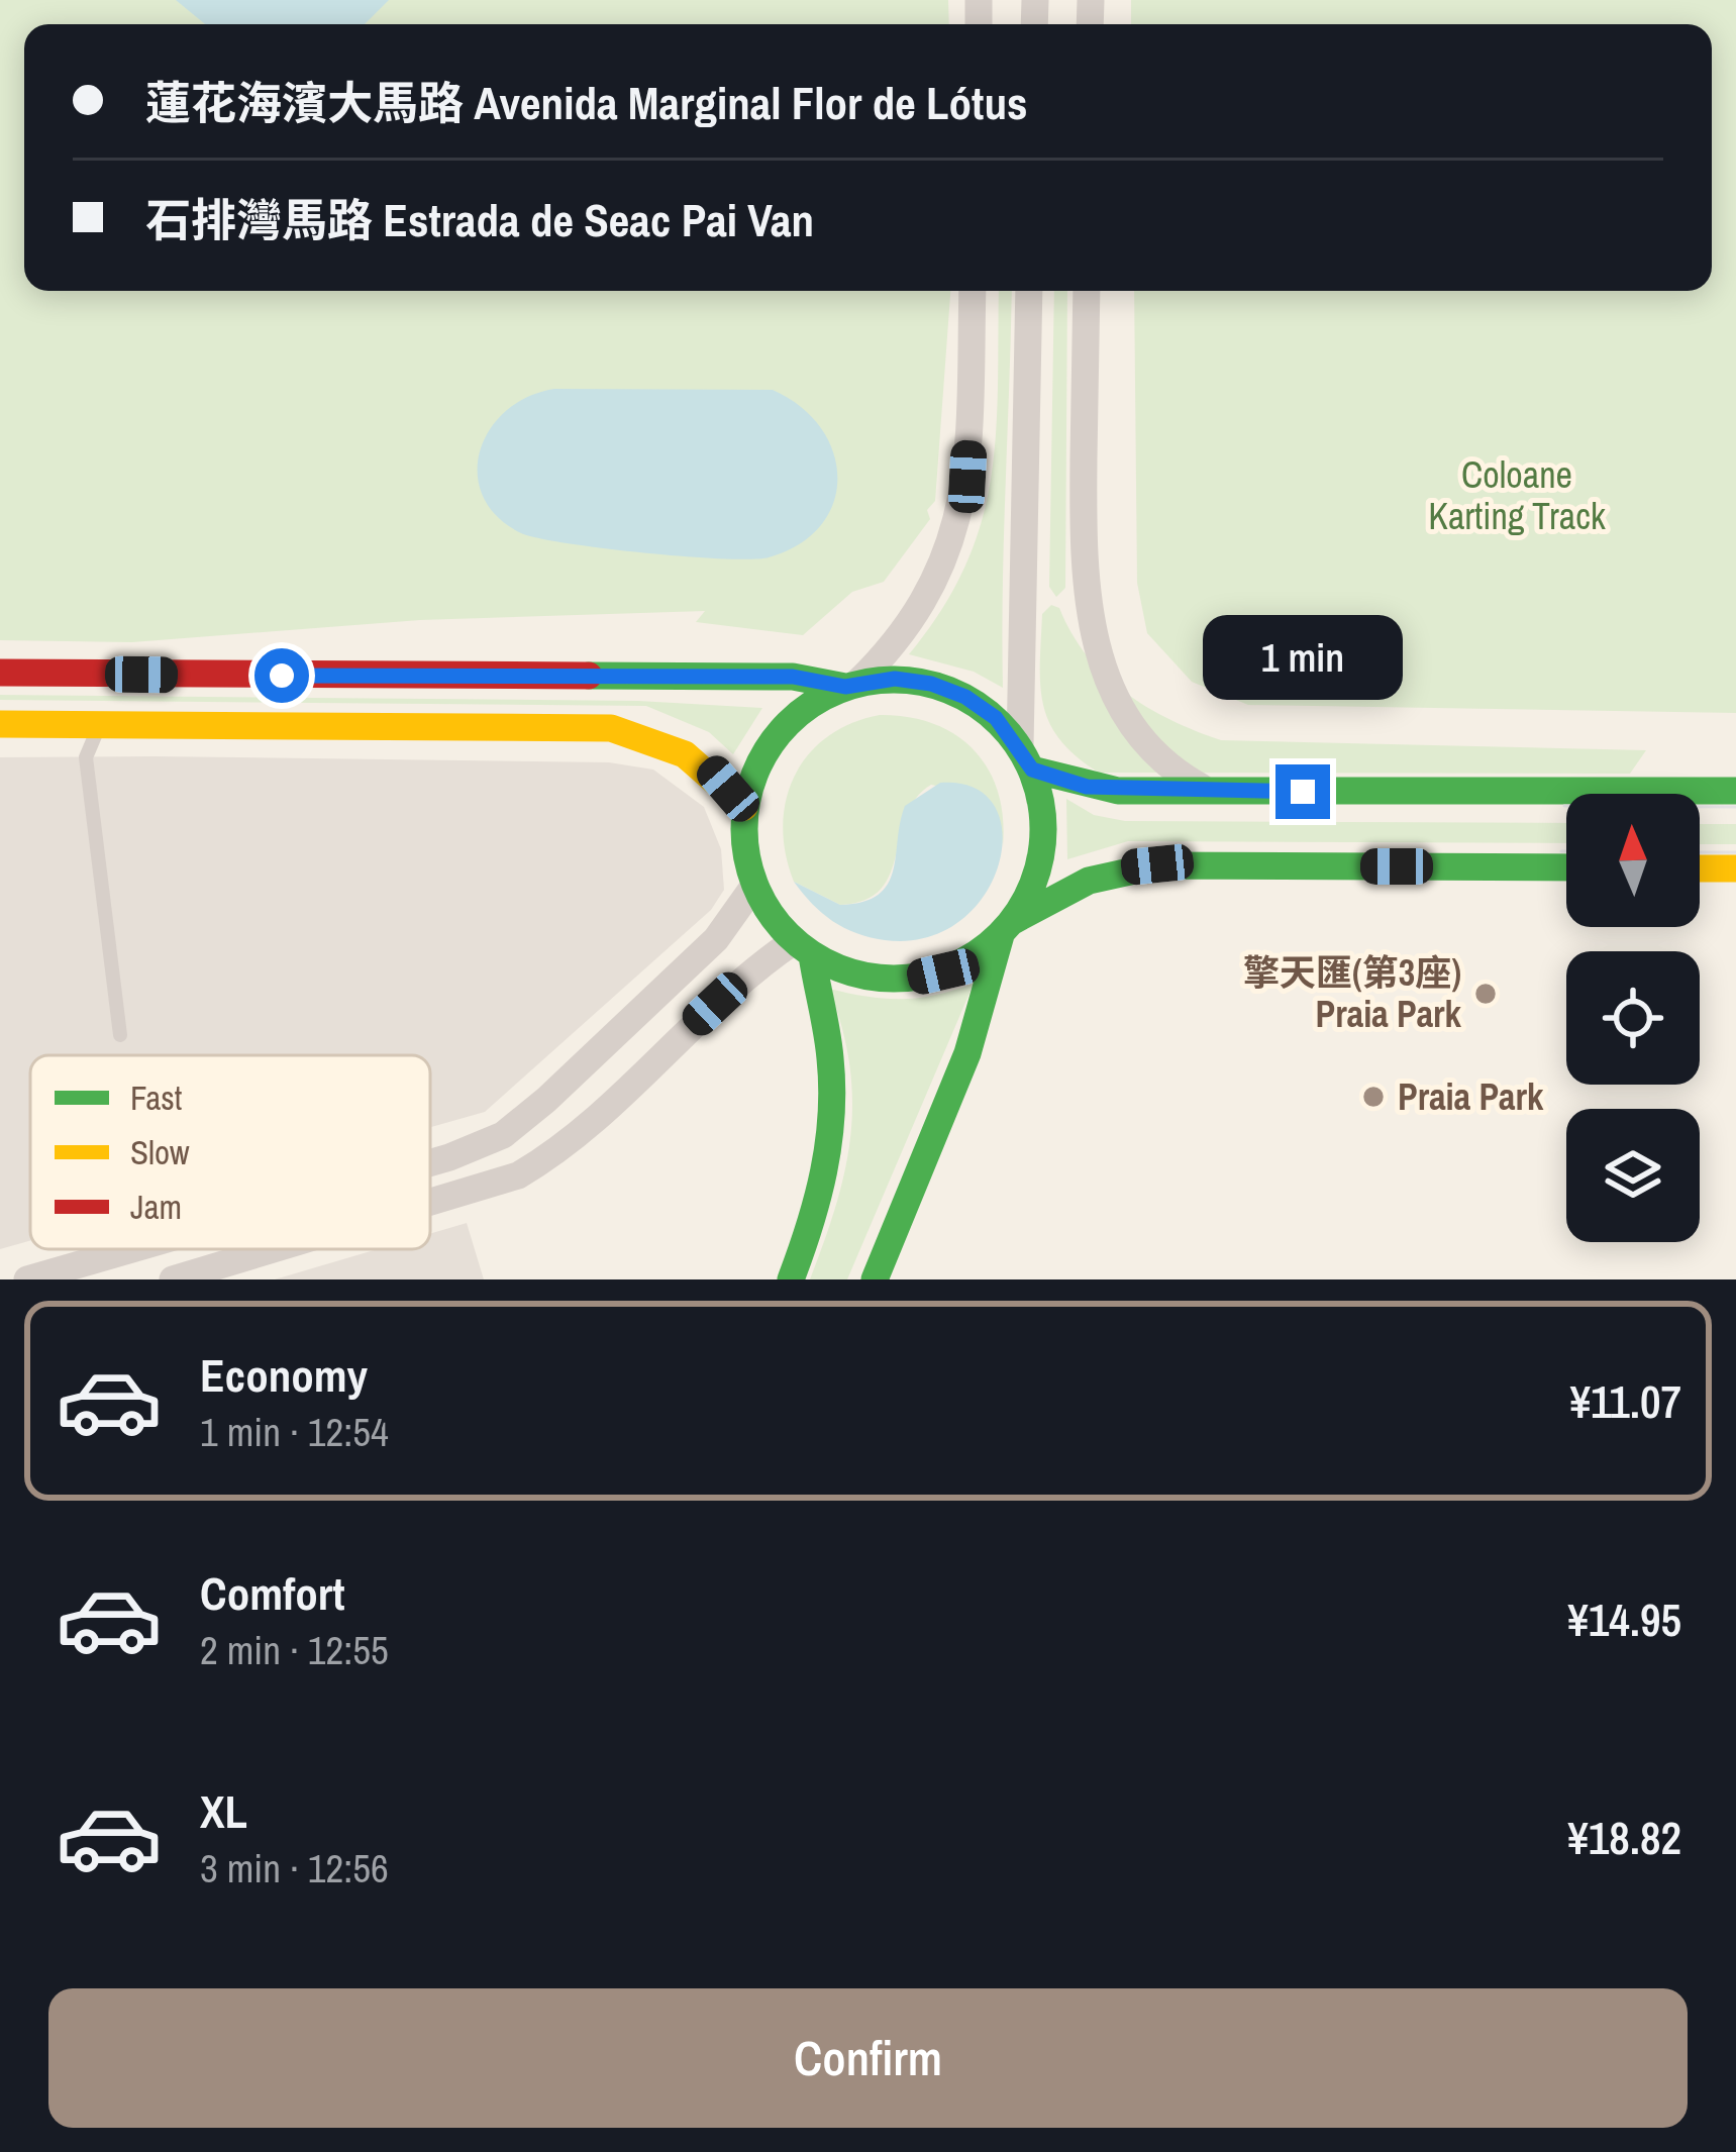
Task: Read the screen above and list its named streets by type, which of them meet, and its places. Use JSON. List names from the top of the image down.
{
  "parks": ["Coloane Karting Track"],
  "places": ["擎天匯(第3座) Praia Park", "Praia Park"],
  "legend": ["Fast", "Slow", "Jam"],
  "north": "top",
  "page": {
    "banner": ["蓮花海濱大馬路 Avenida Marginal Flor de Lótus", "石排灣馬路 Estrada de Seac Pai Van"],
    "bubble": "1 min",
    "list": [
      {
        "name": "Economy",
        "note": "1 min · 12:54",
        "value": "¥11.07"
      },
      {
        "name": "Comfort",
        "note": "2 min · 12:55",
        "value": "¥14.95"
      },
      {
        "name": "XL",
        "note": "3 min · 12:56",
        "value": "¥18.82"
      }
    ],
    "buttons": "Confirm"
  }
}
